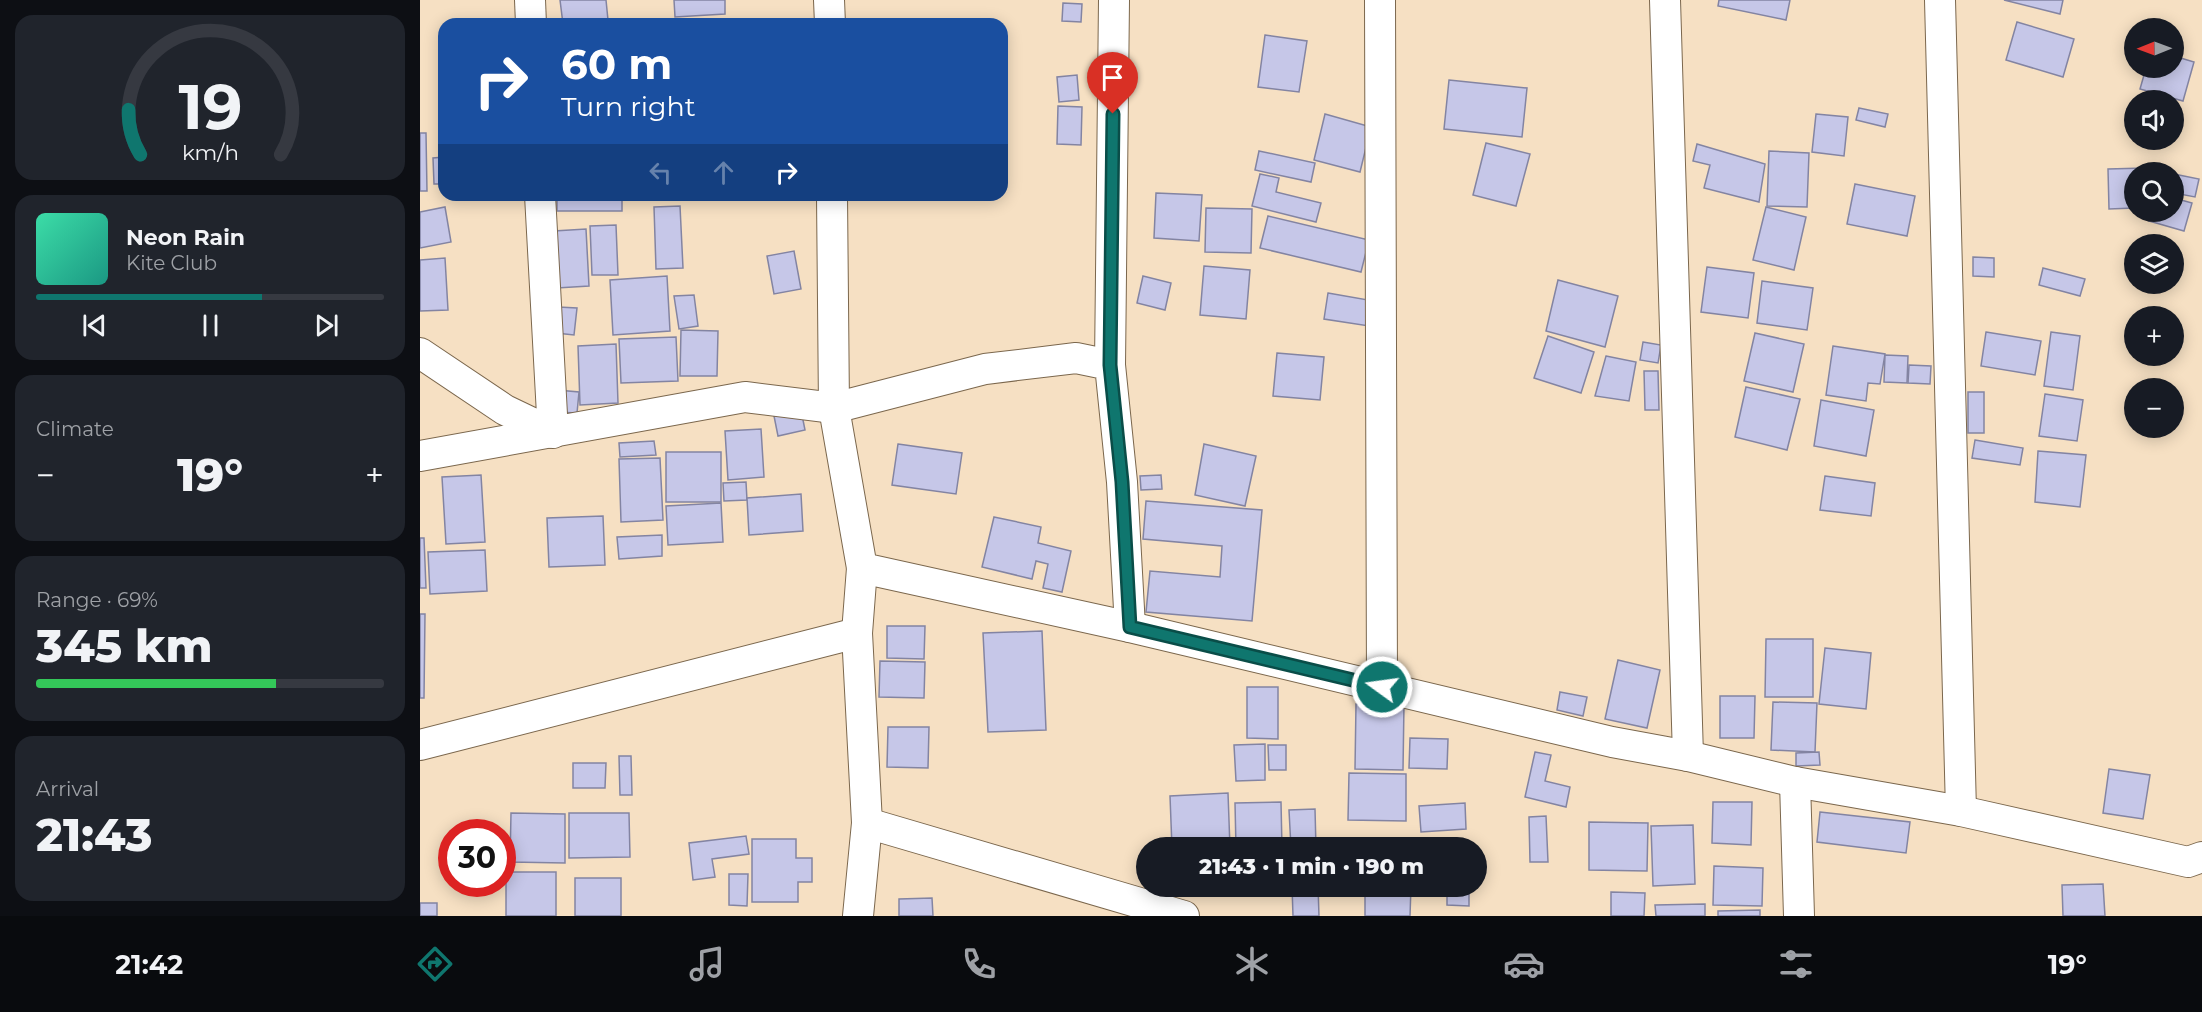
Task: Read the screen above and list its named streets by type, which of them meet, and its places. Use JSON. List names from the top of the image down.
{
  "north": "left",
  "page": {
    "map_buttons": ["+", "−"],
    "turn": ["60 m", "Turn right"],
    "song": ["Neon Rain", "Kite Club"],
    "tile": [
      "Climate",
      ["Range · 69%", "345 km"],
      ["Arrival", "21:43"]
    ],
    "heat": ["−", "19°", "+"],
    "limit": "30",
    "trip": "21:43 · 1 min · 190 m",
    "tabs": ["21:42", "19°"],
    "gauge": ["19", "km/h"]
  }
}
